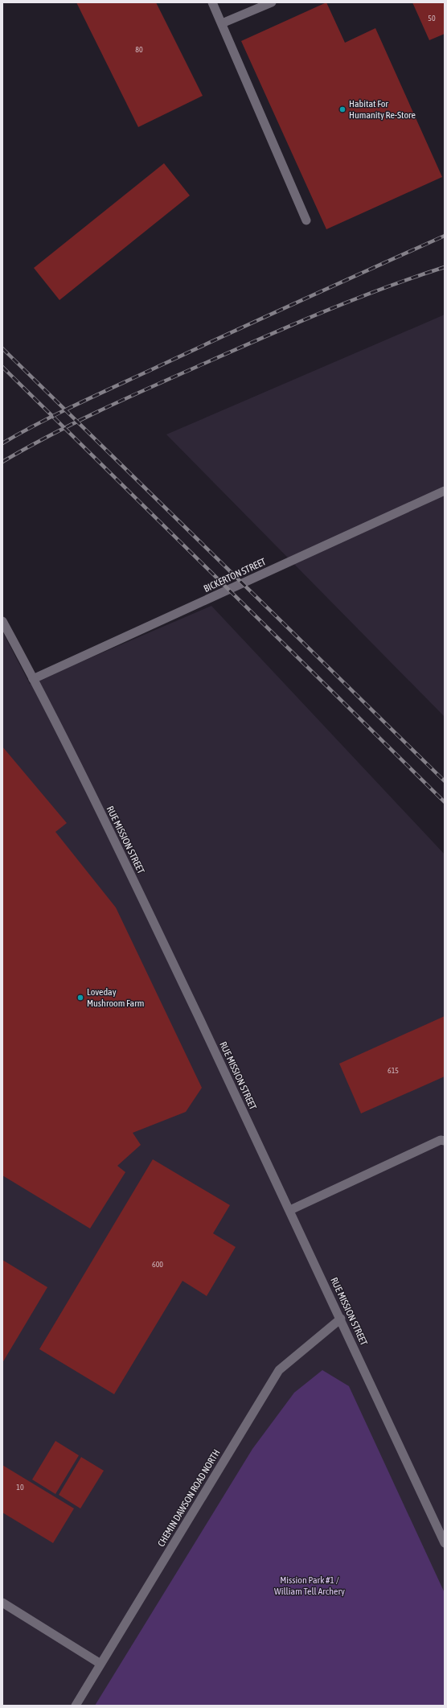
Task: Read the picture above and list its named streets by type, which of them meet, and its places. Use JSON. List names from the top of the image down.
{
  "streets": {
    "street": ["BICKERTON STREET", "RUE MISSION STREET", "CHEMIN DAWSON ROAD NORTH"]
  },
  "crossings": [
    ["BICKERTON STREET", "RUE MISSION STREET"],
    ["RUE MISSION STREET", "CHEMIN DAWSON ROAD NORTH"]
  ],
  "parks": ["Mission Park #1 / William Tell Archery"],
  "places": ["Habitat For Humanity Re-Store", "Loveday Mushroom Farm"],
  "house_numbers": [
    "50",
    "80",
    "615",
    "600",
    "10"
  ]
}
